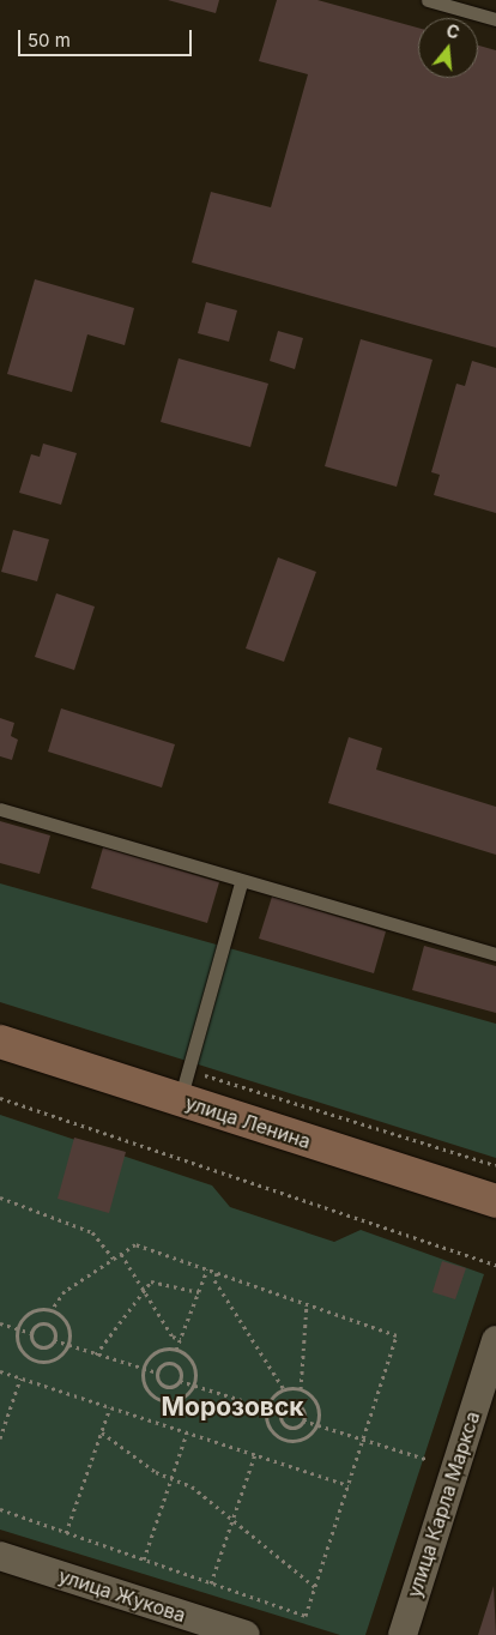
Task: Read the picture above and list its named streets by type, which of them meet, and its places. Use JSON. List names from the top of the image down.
{
  "streets": {
    "street": ["улица Ленина", "улица Карла Маркса", "улица Жукова"]
  },
  "districts": ["Морозовск"],
  "scale_bar": "50 m",
  "north": "top"
}
